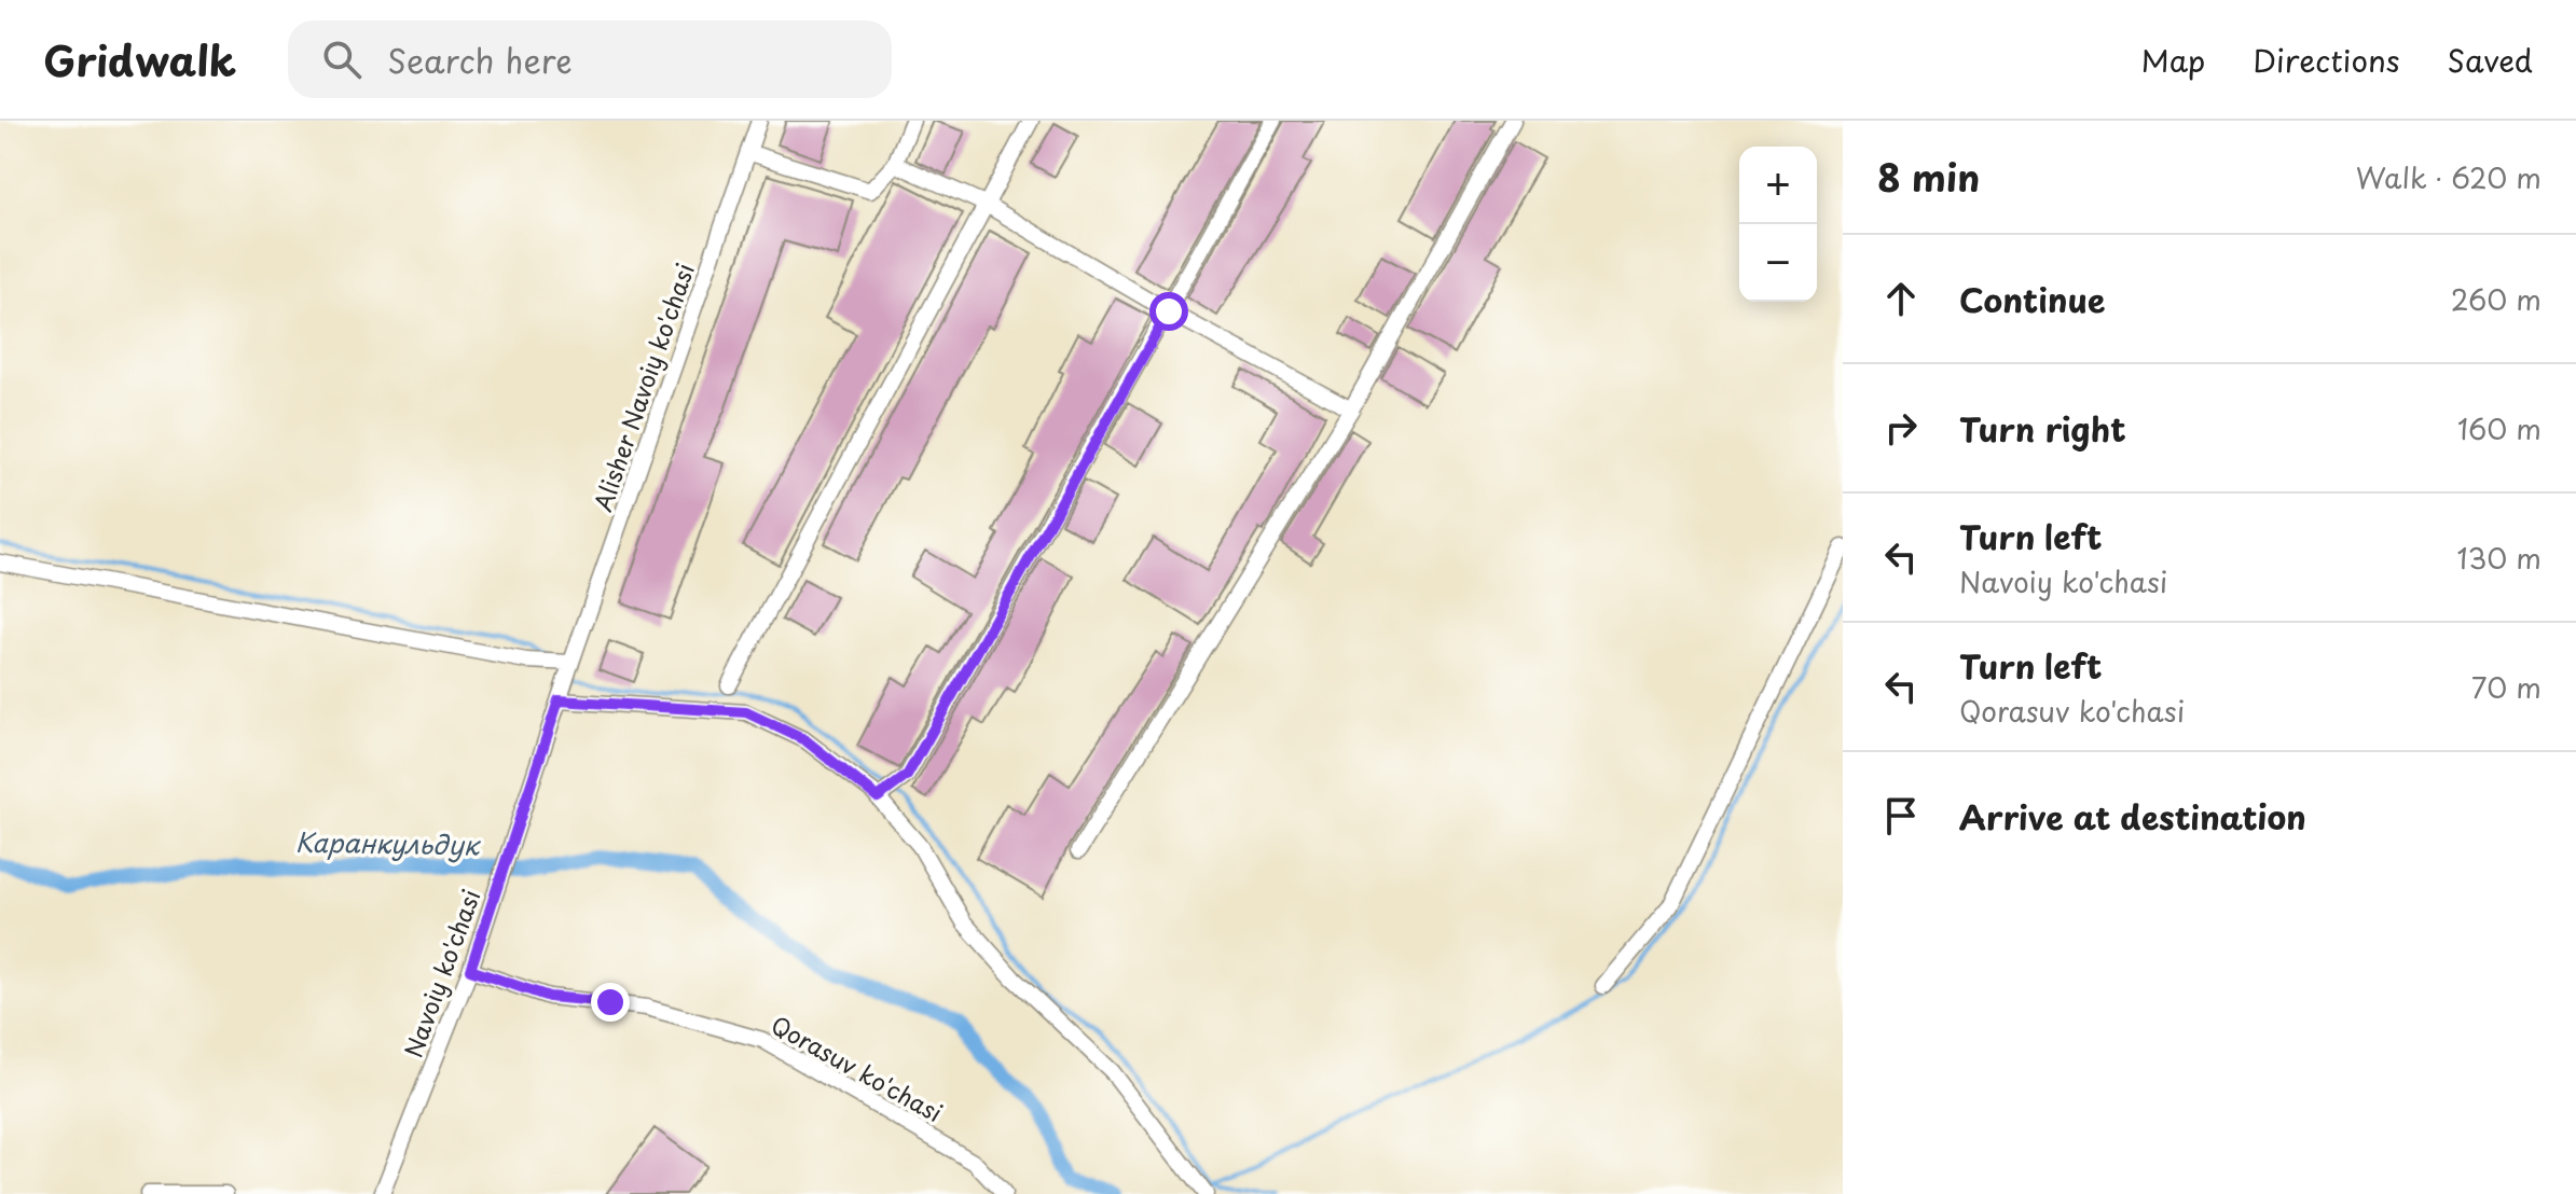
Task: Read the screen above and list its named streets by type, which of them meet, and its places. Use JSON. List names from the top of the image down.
{
  "streets": {
    "street": ["Alisher Navoiy ko'chasi", "Navoiy ko'chasi", "Qorasuv ko'chasi"]
  },
  "crossings": [
    ["Alisher Navoiy ko'chasi", "Navoiy ko'chasi"],
    ["Navoiy ko'chasi", "Qorasuv ko'chasi"]
  ],
  "water": ["Каранкульдук"],
  "page": {
    "header": "Gridwalk",
    "search": "Search here",
    "nav": ["Map", "Directions", "Saved"],
    "heading": ["8 min", "Walk · 620 m"],
    "map_buttons": ["+", "−"],
    "list": [
      ["Continue", "260 m"],
      ["Turn right", "160 m"],
      ["Turn left", "Navoiy ko'chasi", "130 m"],
      ["Turn left", "Qorasuv ko'chasi", "70 m"],
      "Arrive at destination"
    ]
  }
}
